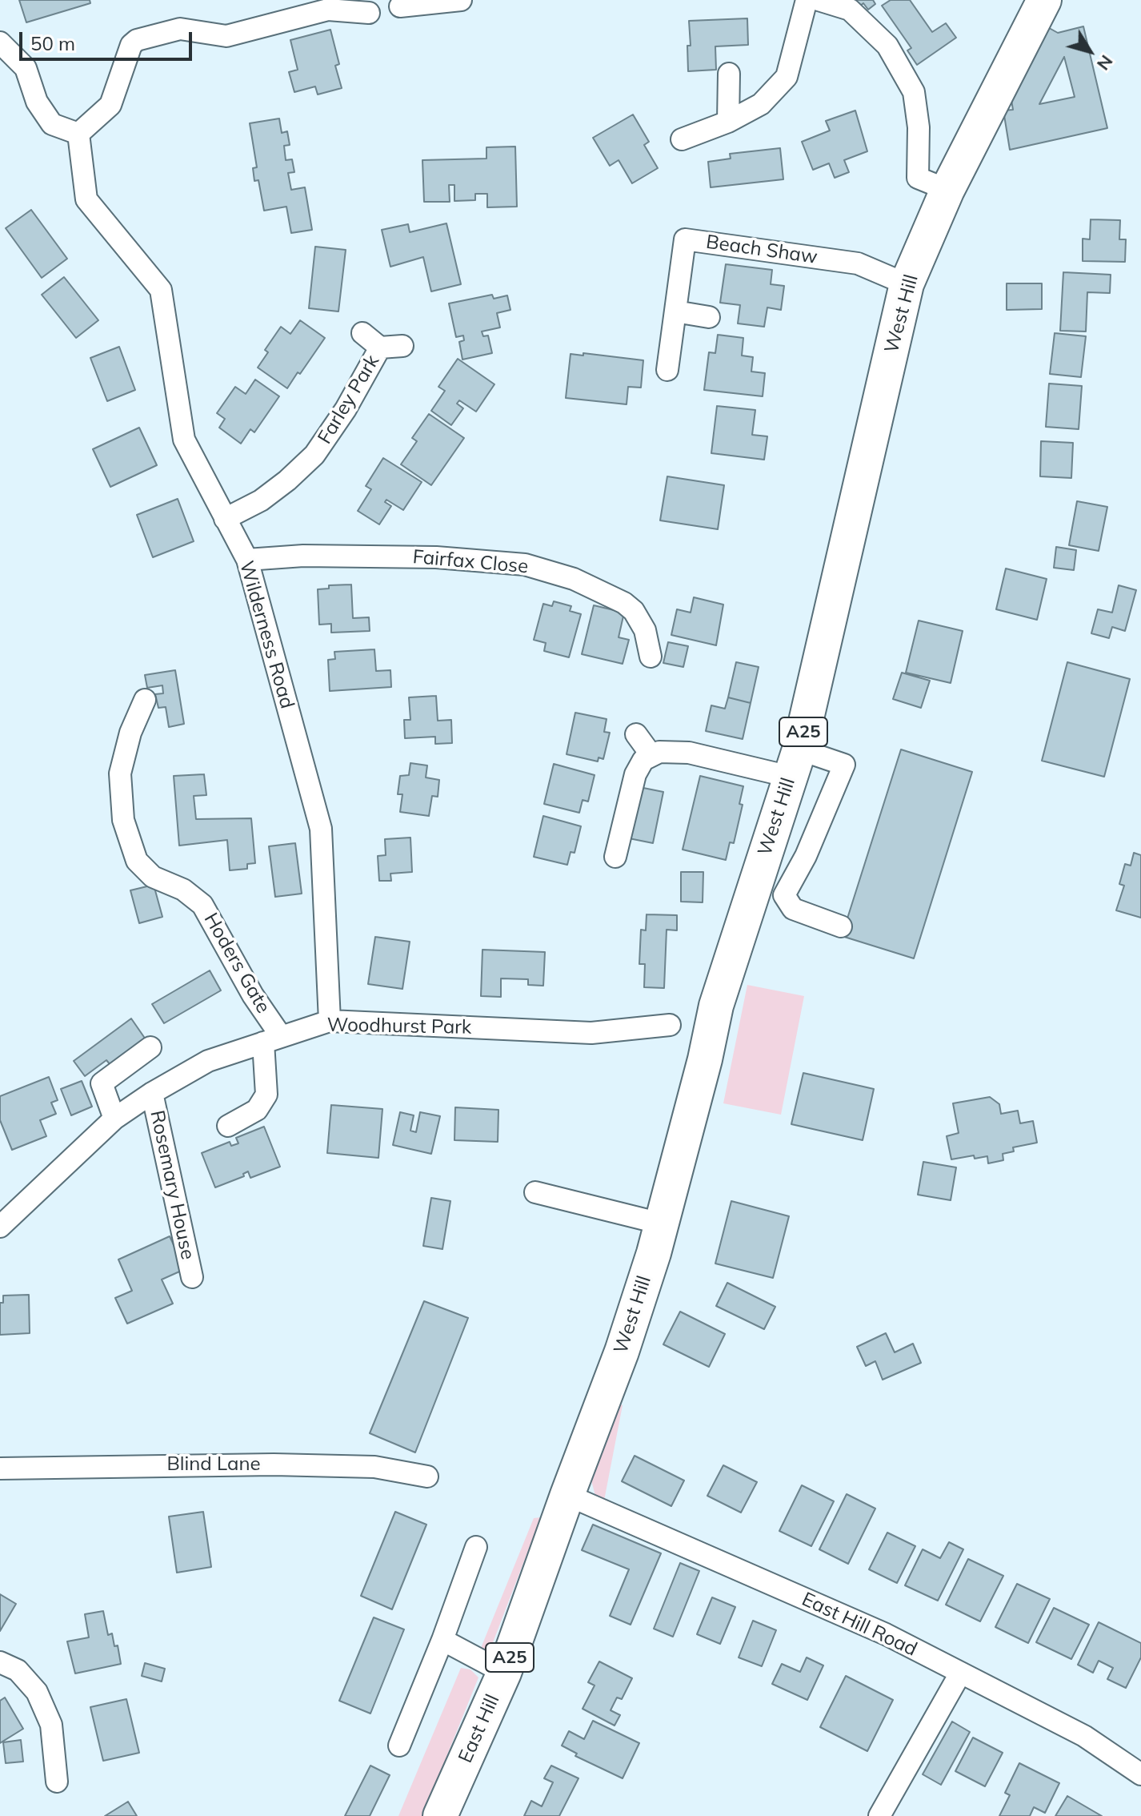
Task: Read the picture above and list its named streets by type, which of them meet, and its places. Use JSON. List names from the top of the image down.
{
  "streets": {
    "main road": ["West Hill", "A25", "East Hill"],
    "street": [
      "Beach Shaw",
      "Farley Park",
      "Fairfax Close",
      "Wilderness Road",
      "Hoders Gate",
      "Woodhurst Park",
      "Rosemary House",
      "Blind Lane",
      "East Hill Road"
    ]
  },
  "crossings": [
    ["Beach Shaw", "West Hill"],
    ["West Hill", "East Hill Road"],
    ["West Hill", "East Hill"],
    ["Farley Park", "Wilderness Road"],
    ["Fairfax Close", "Wilderness Road"],
    ["Wilderness Road", "Woodhurst Park"],
    ["Hoders Gate", "Woodhurst Park"],
    ["Woodhurst Park", "Rosemary House"],
    ["East Hill Road", "East Hill"]
  ],
  "scale_bar": "50 m",
  "north": "bottom right"
}
